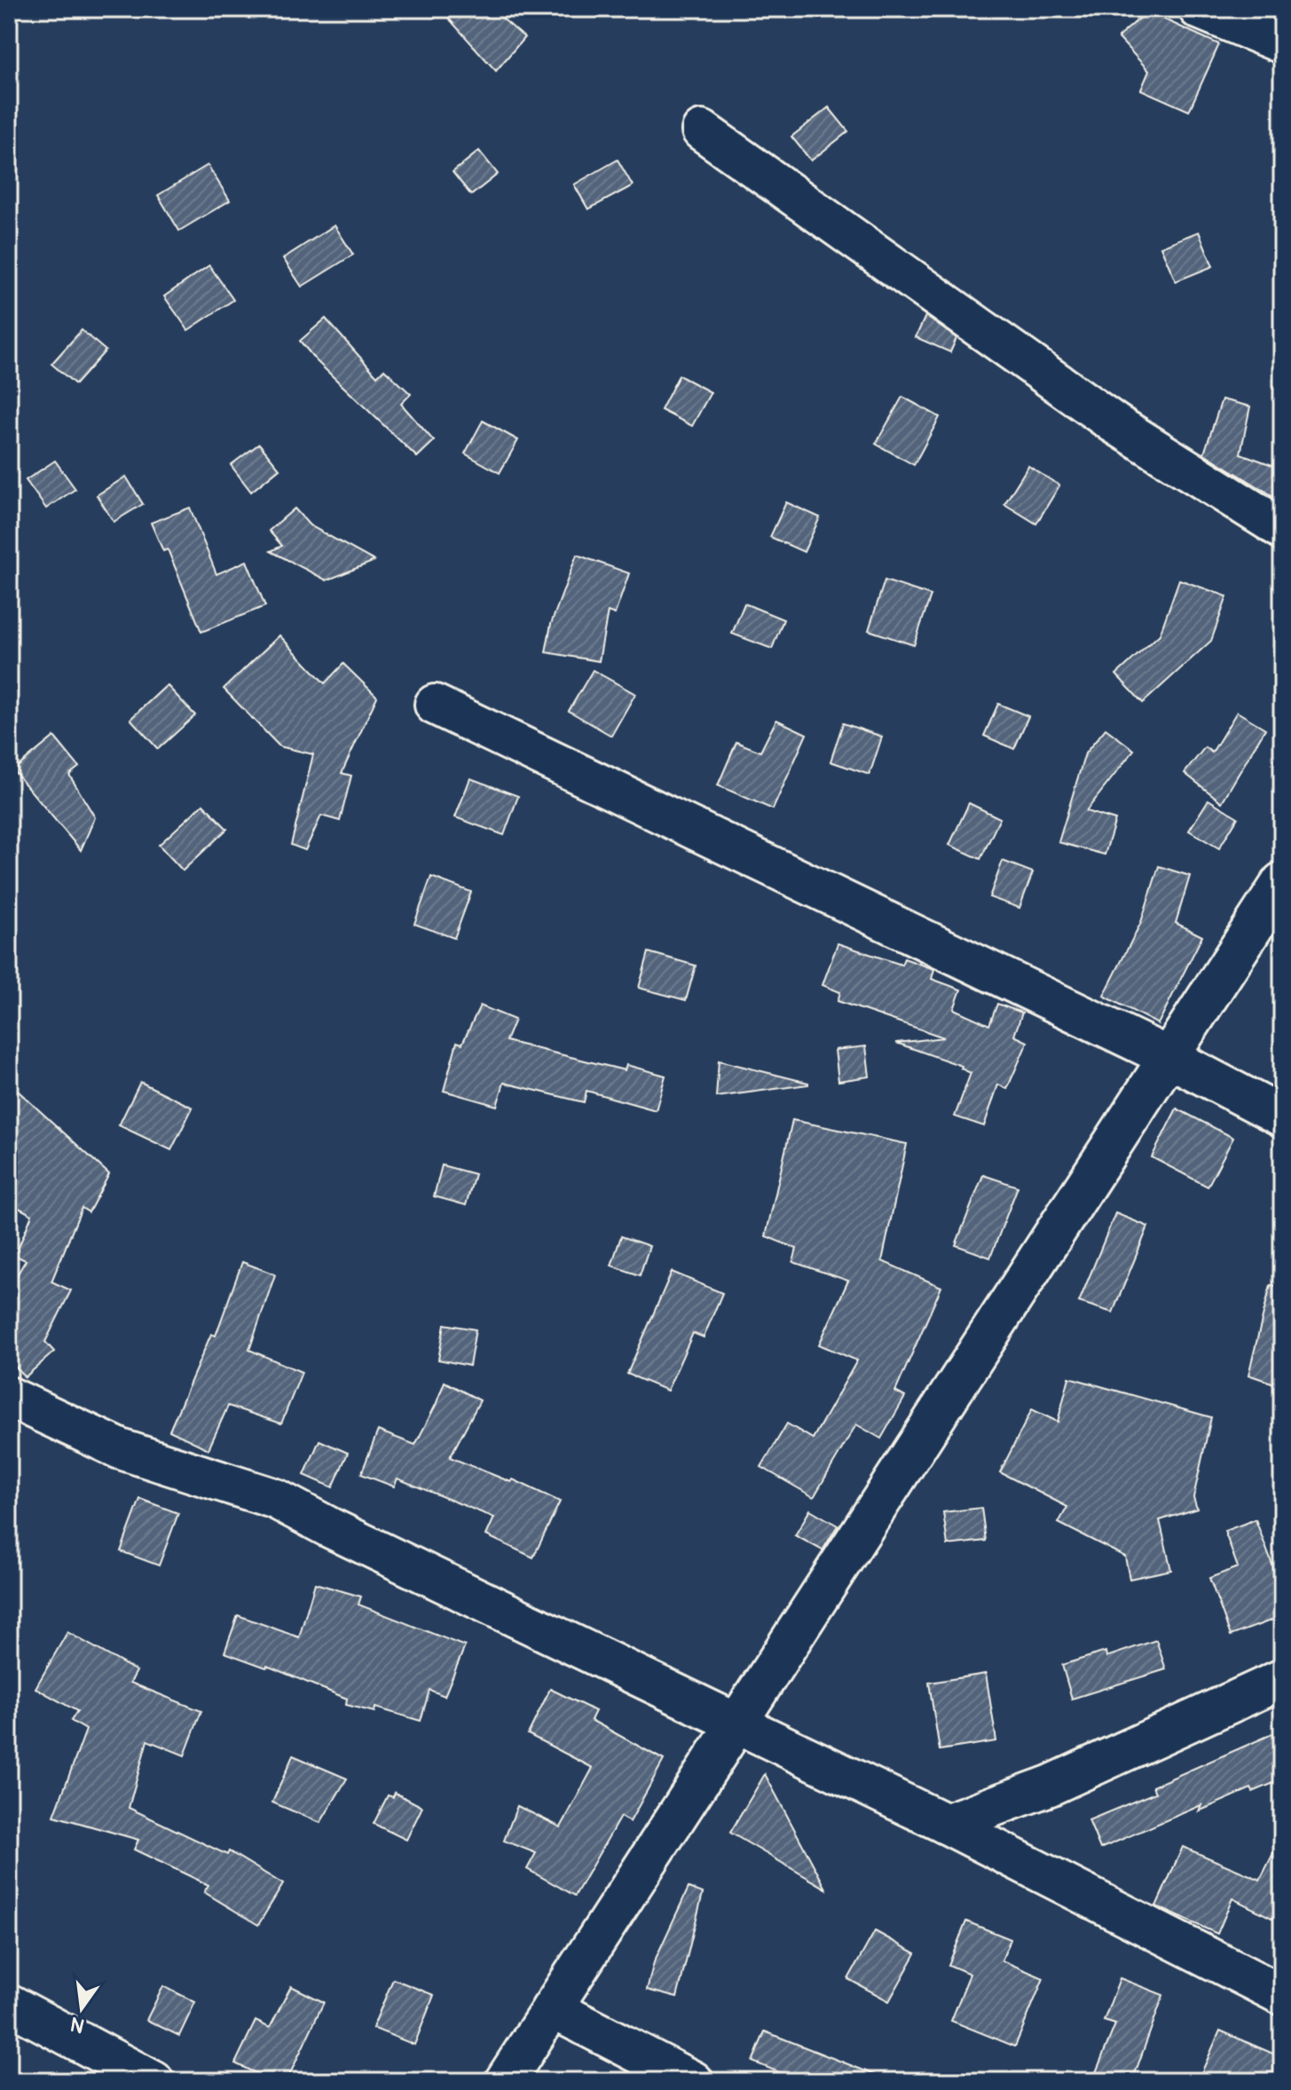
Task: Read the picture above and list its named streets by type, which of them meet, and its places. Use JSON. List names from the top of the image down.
{
  "north": "bottom"
}
